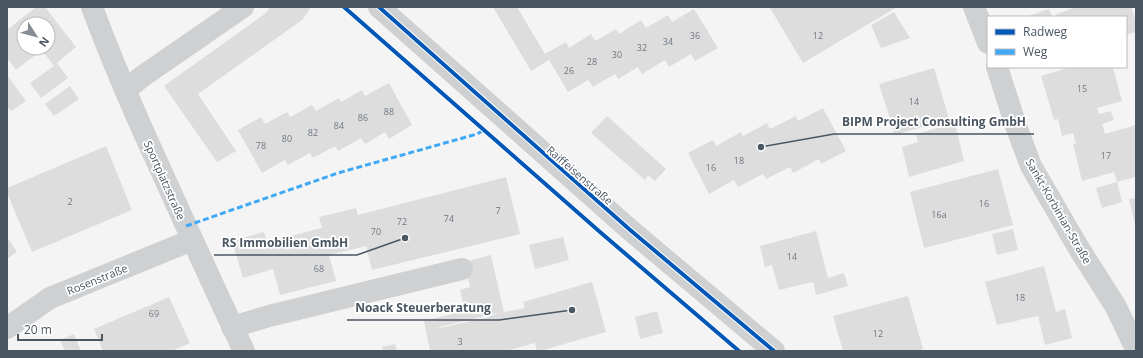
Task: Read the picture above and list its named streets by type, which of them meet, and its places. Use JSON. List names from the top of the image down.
{
  "streets": {
    "street": [
      "Raiffeisenstraße",
      "Sportplatzstraße",
      "Sankt-Korbinian-Straße",
      "Rosenstraße"
    ]
  },
  "crossings": [
    ["Sportplatzstraße", "Rosenstraße"]
  ],
  "places": ["BIPM Project Consulting GmbH", "RS Immobilien GmbH", "Noack Steuerberatung"],
  "house_numbers": [
    "36",
    "12",
    "34",
    "32",
    "30",
    "28",
    "26",
    "15",
    "14",
    "88",
    "86",
    "84",
    "82",
    "80",
    "78",
    "17",
    "18",
    "16",
    "2",
    "16",
    "7",
    "16a",
    "74",
    "72",
    "70",
    "14",
    "68",
    "18",
    "69",
    "12",
    "3"
  ],
  "legend": ["Radweg", "Weg"],
  "scale_bar": "20 m",
  "north": "bottom right"
}
